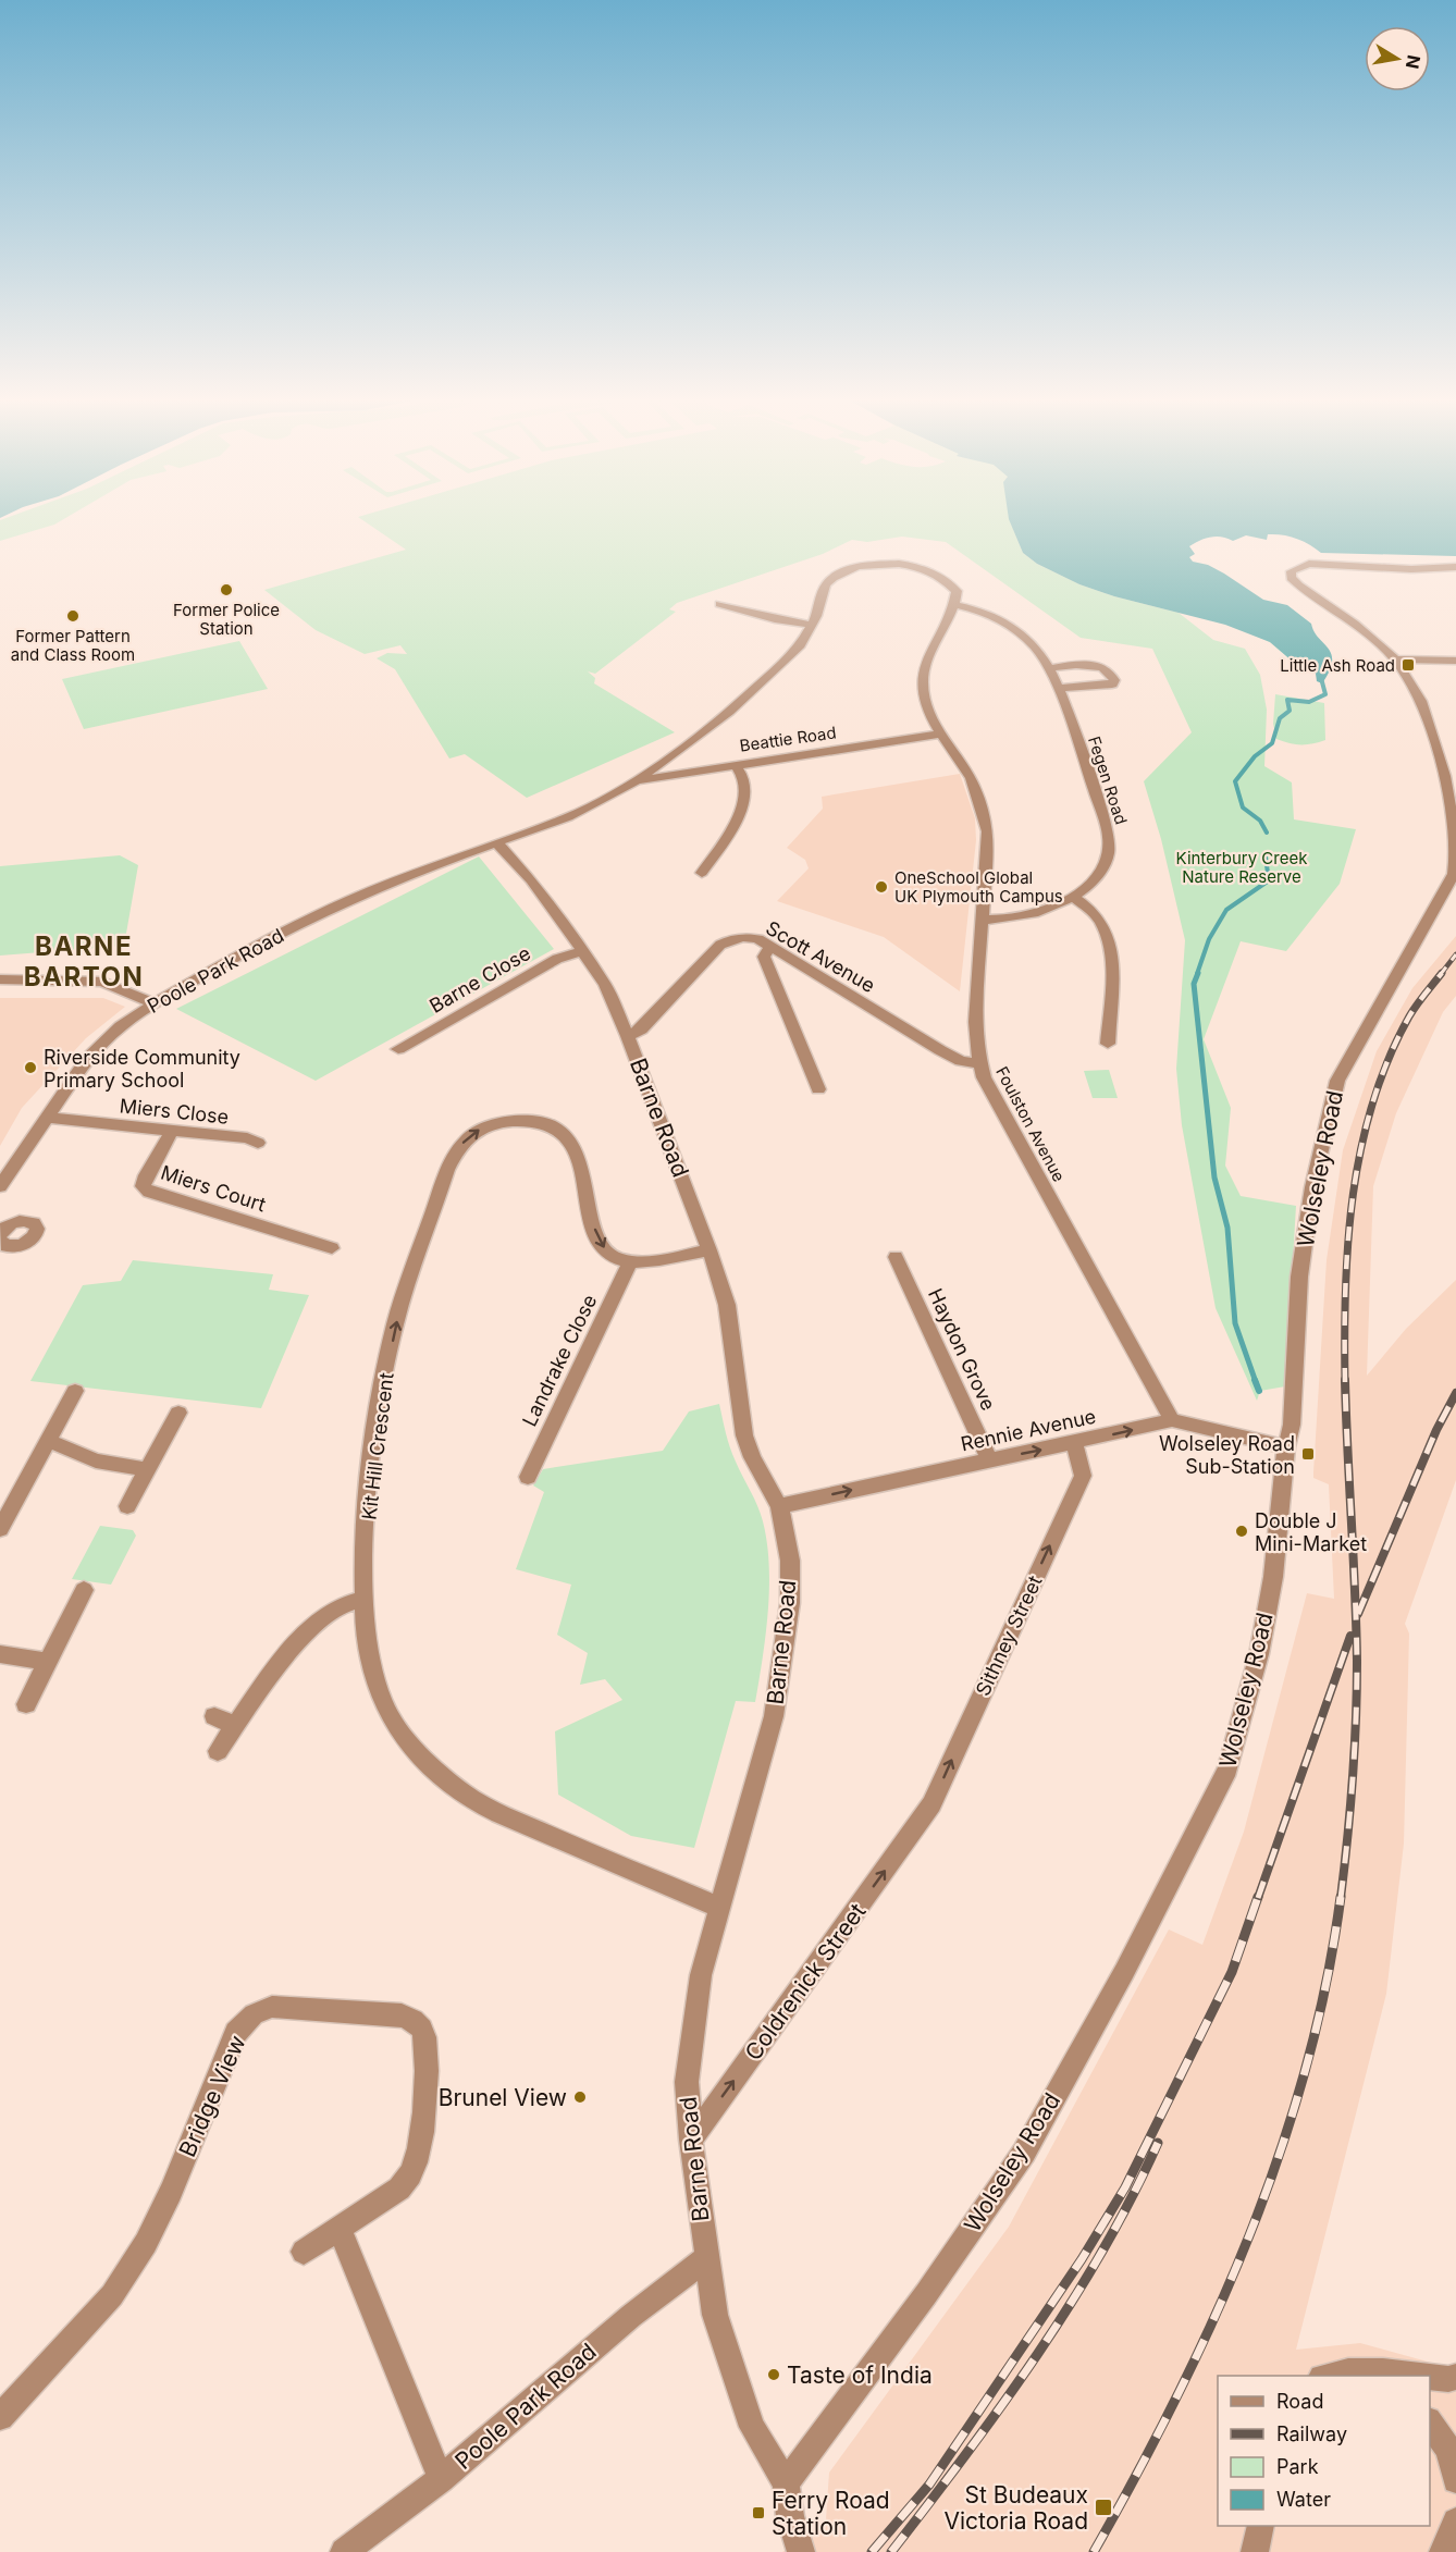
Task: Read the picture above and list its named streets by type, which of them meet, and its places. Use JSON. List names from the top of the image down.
{
  "streets": {
    "street": [
      "Beattie Road",
      "Fegen Road",
      "Scott Avenue",
      "Poole Park Road",
      "Barne Close",
      "Miers Close",
      "Barne Road",
      "Foulston Avenue",
      "Wolseley Road",
      "Miers Court",
      "Haydon Grove",
      "Landrake Close",
      "Rennie Avenue",
      "Kit Hill Crescent",
      "Sithney Street",
      "Coldrenick Street",
      "Bridge View"
    ]
  },
  "crossings": [
    ["Beattie Road", "Foulston Avenue"],
    ["Fegen Road", "Foulston Avenue"],
    ["Scott Avenue", "Barne Road"],
    ["Scott Avenue", "Foulston Avenue"],
    ["Poole Park Road", "Miers Close"],
    ["Poole Park Road", "Barne Road"],
    ["Barne Close", "Barne Road"],
    ["Miers Close", "Miers Court"],
    ["Barne Road", "Wolseley Road"],
    ["Barne Road", "Rennie Avenue"],
    ["Barne Road", "Kit Hill Crescent"],
    ["Barne Road", "Coldrenick Street"],
    ["Foulston Avenue", "Rennie Avenue"],
    ["Wolseley Road", "Rennie Avenue"],
    ["Haydon Grove", "Rennie Avenue"],
    ["Landrake Close", "Kit Hill Crescent"],
    ["Rennie Avenue", "Sithney Street"],
    ["Sithney Street", "Coldrenick Street"]
  ],
  "one_way": ["Rennie Avenue", "Sithney Street", "Coldrenick Street"],
  "districts": ["BARNE BARTON"],
  "parks": ["Kinterbury Creek Nature Reserve"],
  "places": {
    "other": [
      "Former Police Station",
      "Former Pattern and Class Room",
      "OneSchool Global UK Plymouth Campus",
      "Riverside Community Primary School",
      "Double J Mini-Market",
      "Brunel View",
      "Taste of India"
    ],
    "transit": [
      "Little Ash Road",
      "Wolseley Road Sub-Station",
      "St Budeaux Victoria Road",
      "Ferry Road Station"
    ]
  },
  "legend": [
    "Road",
    "Railway",
    "Park",
    "Water"
  ],
  "north": "right"
}
